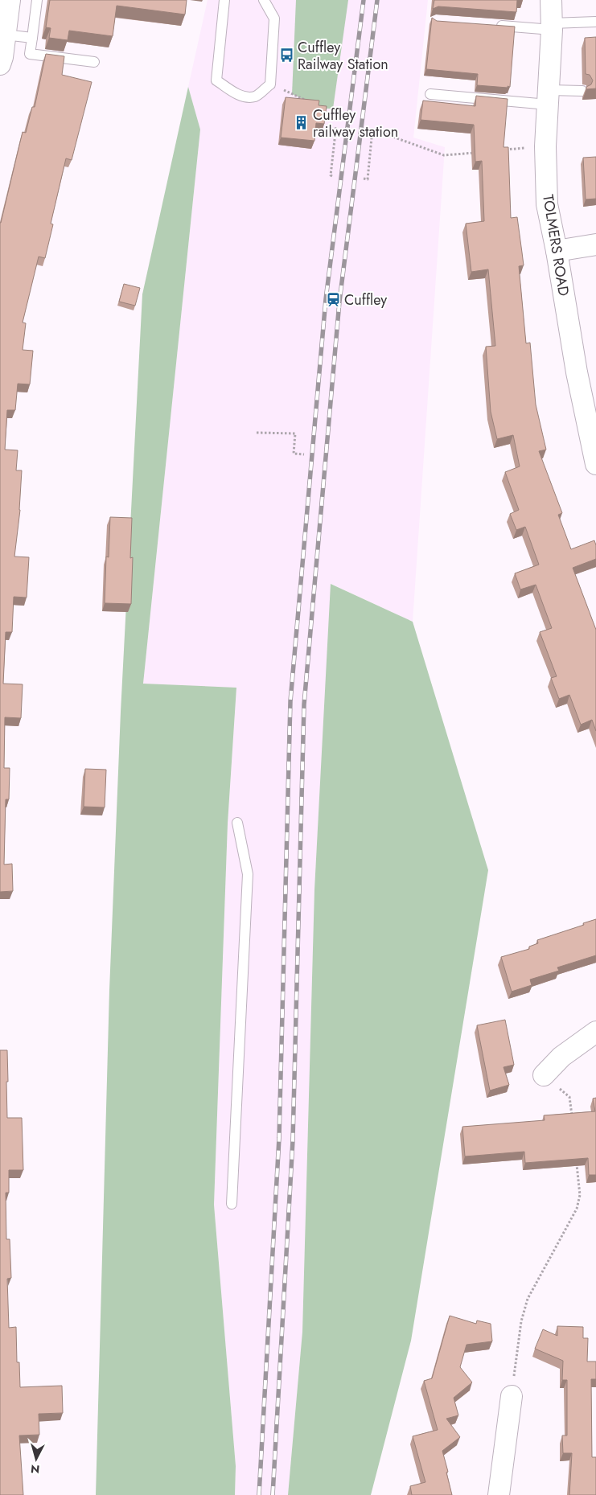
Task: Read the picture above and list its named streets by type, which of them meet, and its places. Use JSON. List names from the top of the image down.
{
  "streets": {
    "street": ["TOLMERS ROAD"]
  },
  "places": {
    "bus stop": ["Cuffley Railway Station"],
    "building": ["Cuffley railway station"],
    "station": ["Cuffley"]
  },
  "north": "bottom"
}
